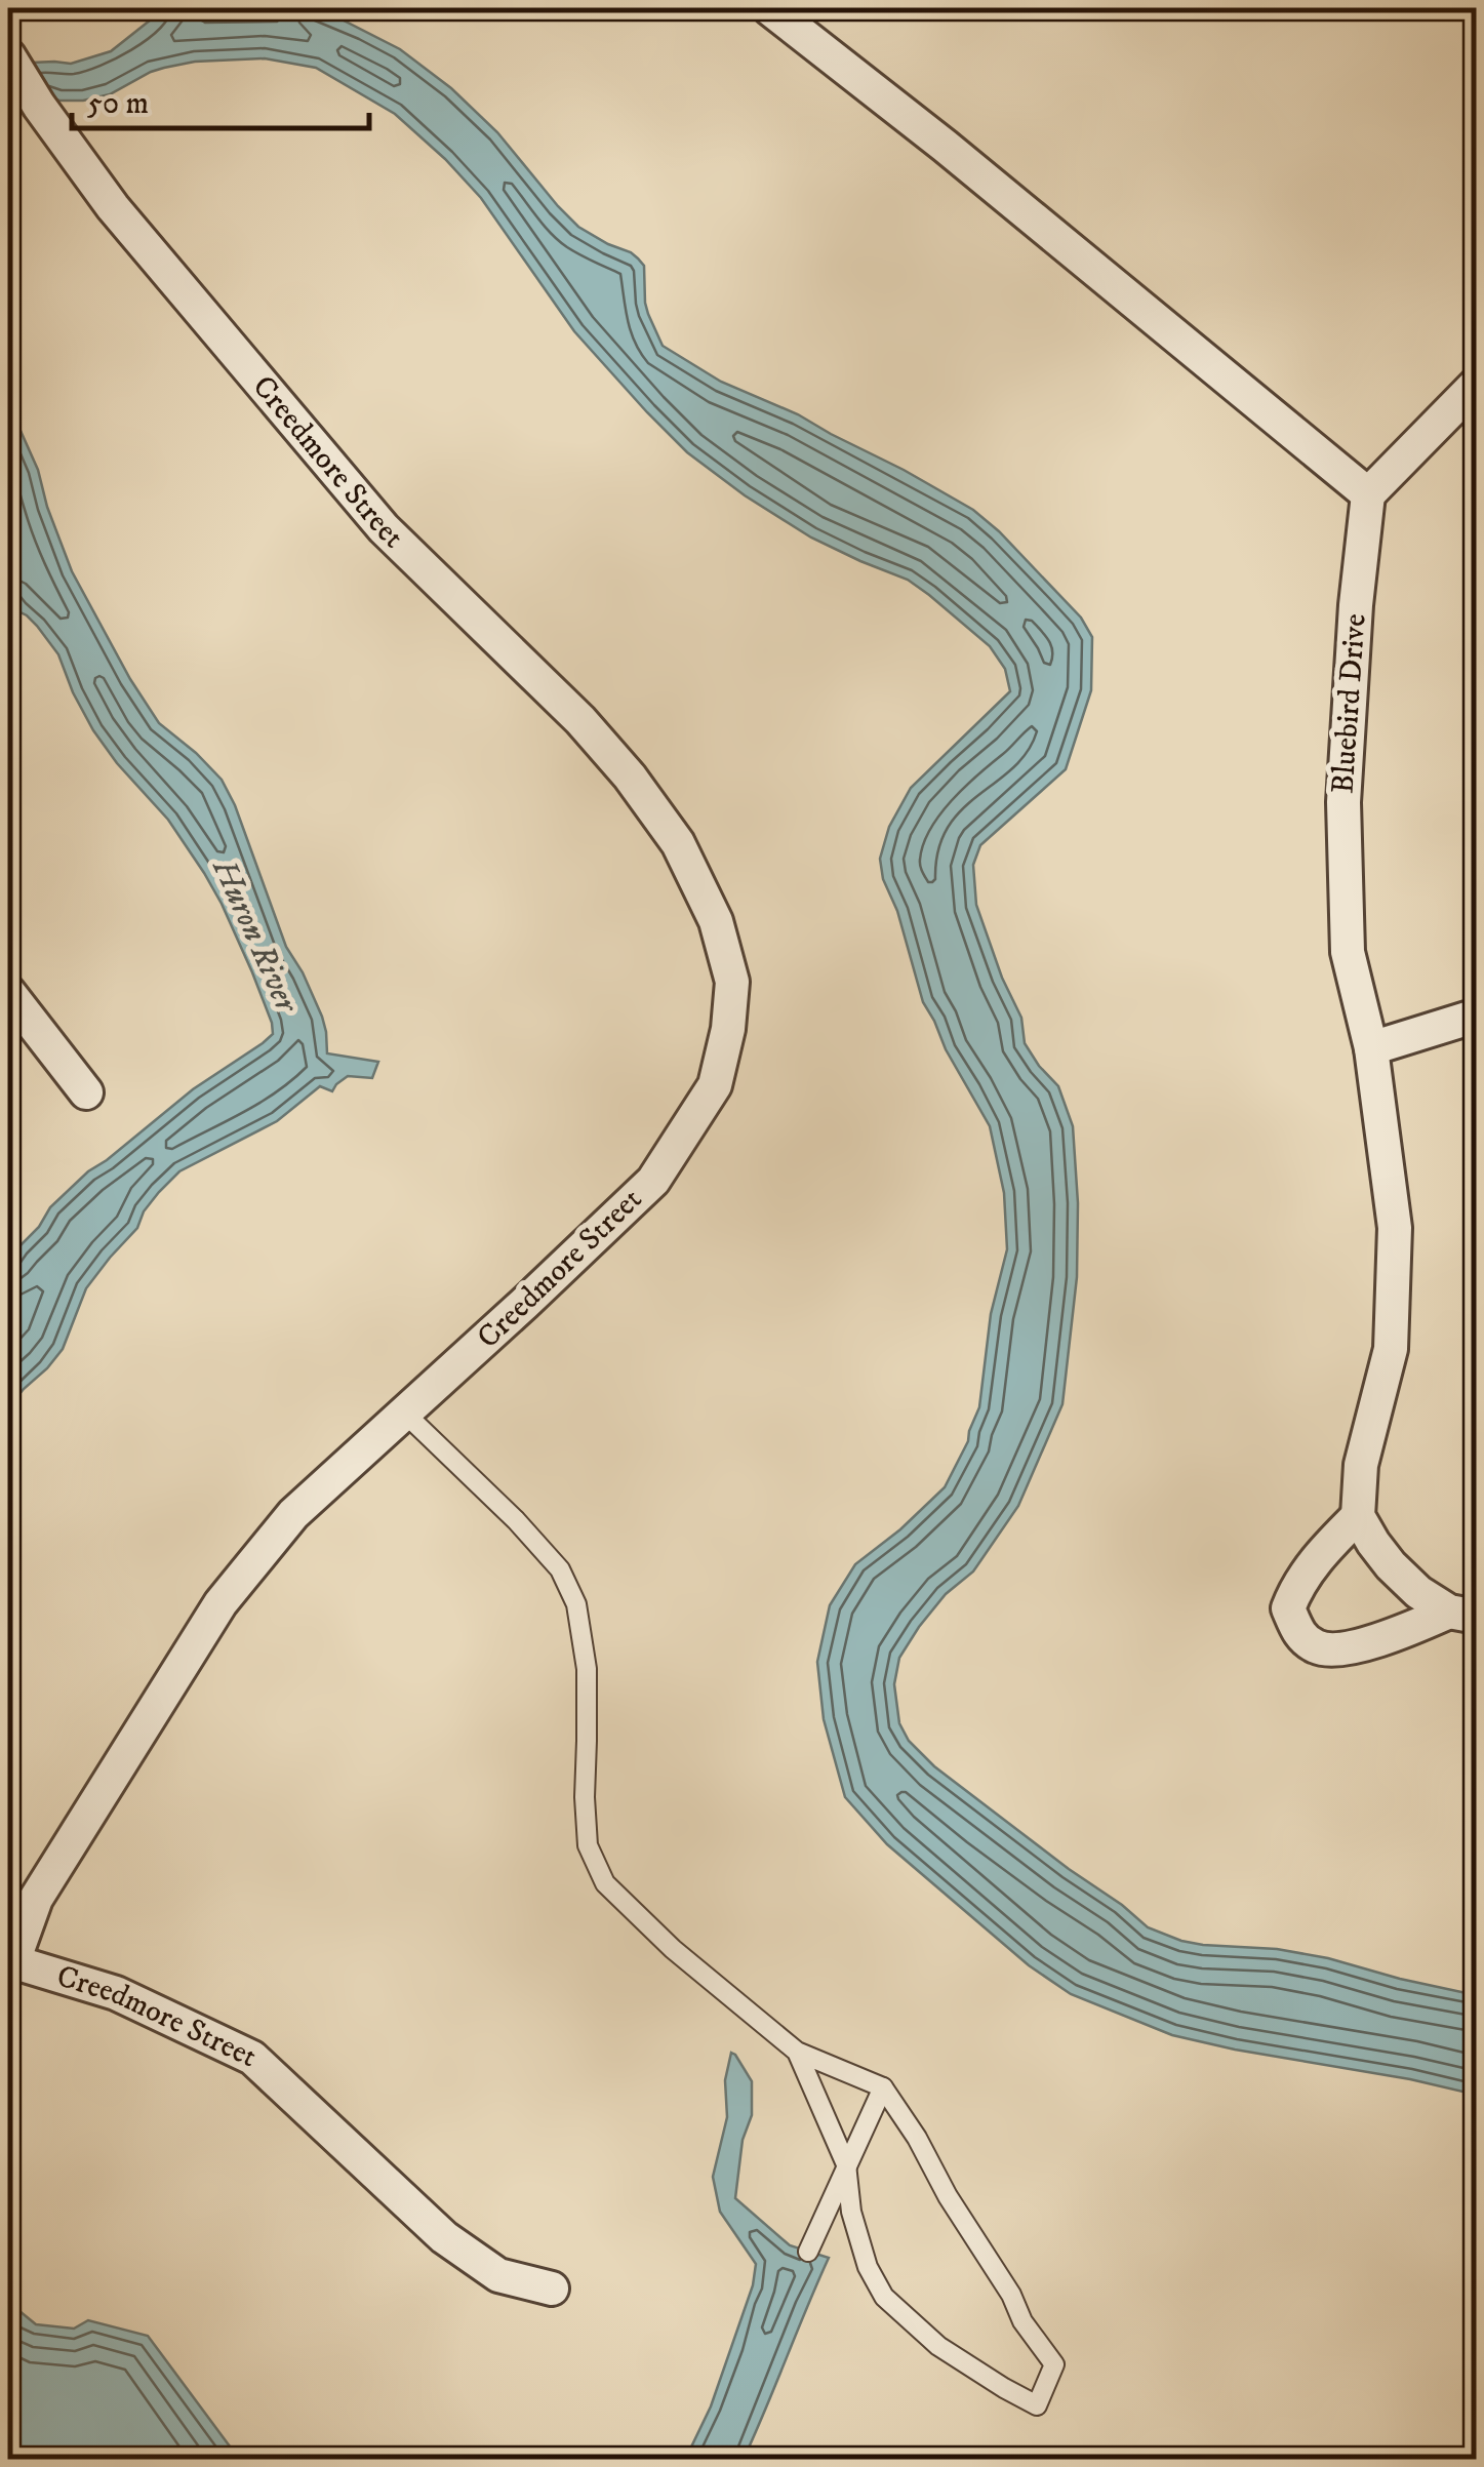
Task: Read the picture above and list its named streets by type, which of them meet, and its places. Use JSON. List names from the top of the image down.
{
  "streets": {
    "street": ["Creedmore Street", "Bluebird Drive"]
  },
  "water": ["Huron River"],
  "scale_bar": "50 m"
}
